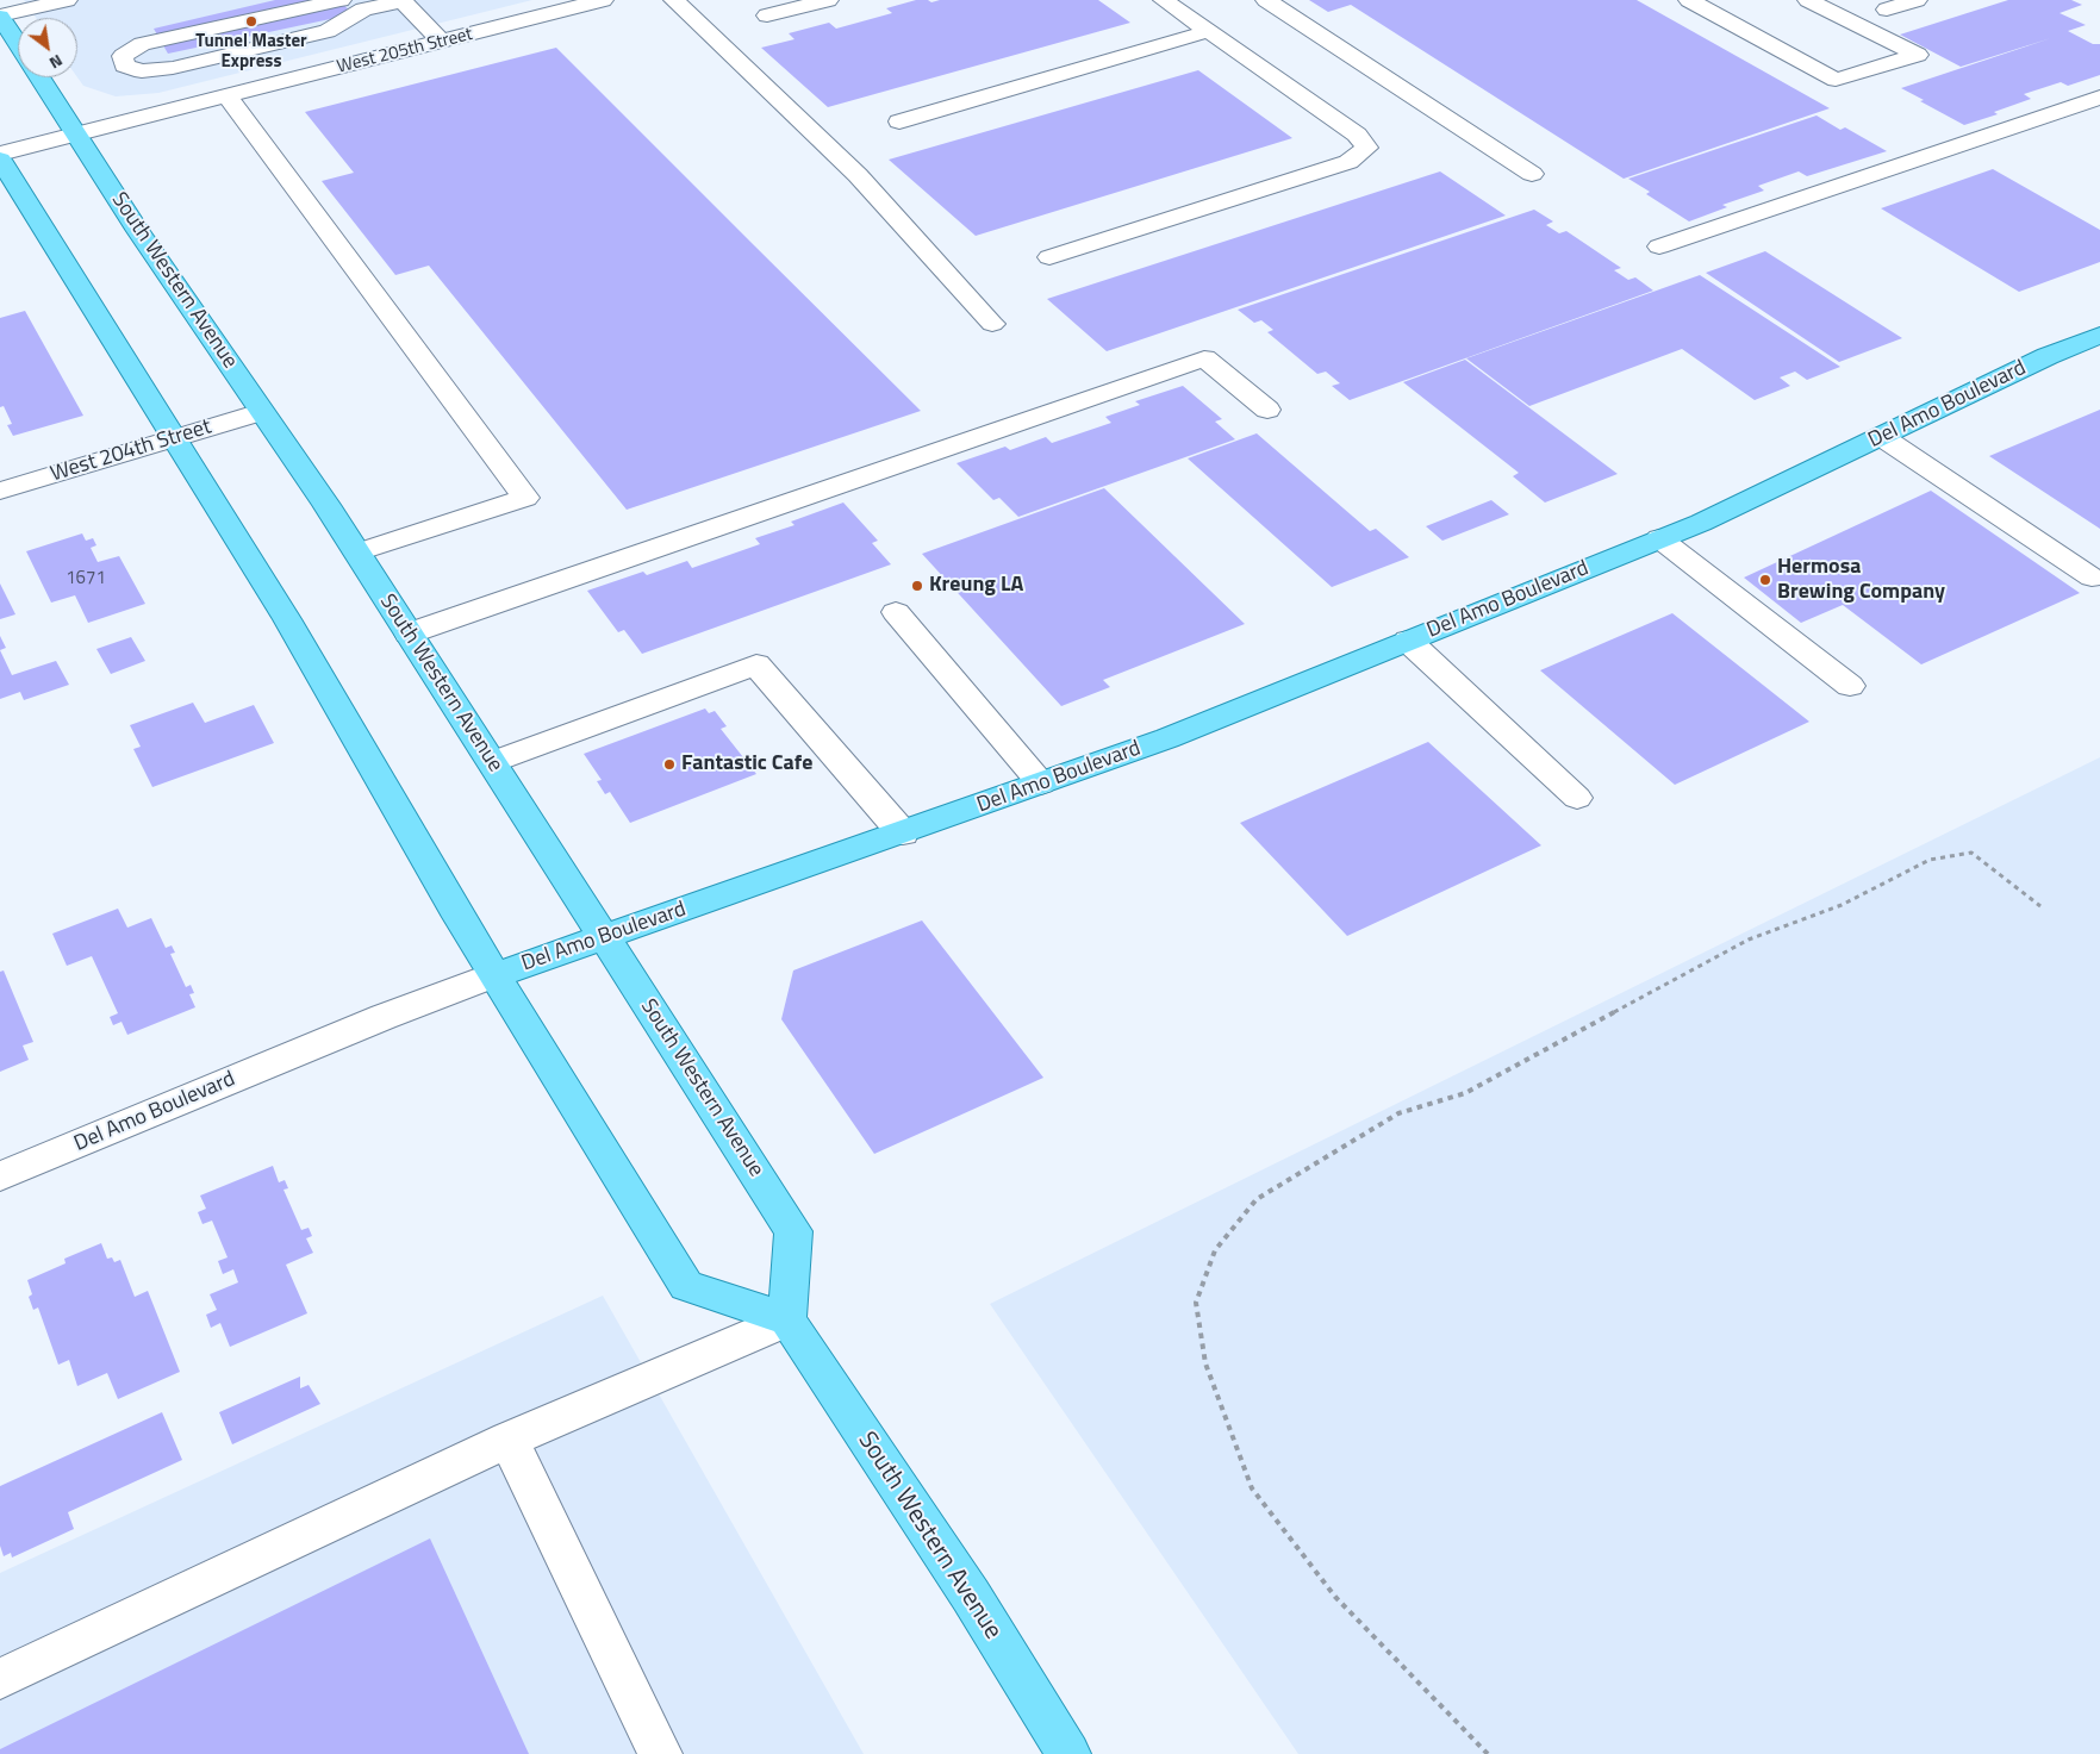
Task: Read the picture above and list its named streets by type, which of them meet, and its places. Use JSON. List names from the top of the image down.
{
  "streets": {
    "main road": ["South Western Avenue", "Del Amo Boulevard"],
    "street": ["West 205th Street", "West 204th Street"]
  },
  "crossings": [
    ["West 205th Street", "South Western Avenue"],
    ["South Western Avenue", "Del Amo Boulevard"],
    ["South Western Avenue", "West 204th Street"]
  ],
  "places": [
    "Tunnel Master Express",
    "Hermosa Brewing Company",
    "Kreung LA",
    "Fantastic Cafe"
  ],
  "house_numbers": ["1671"],
  "north": "bottom right"
}
